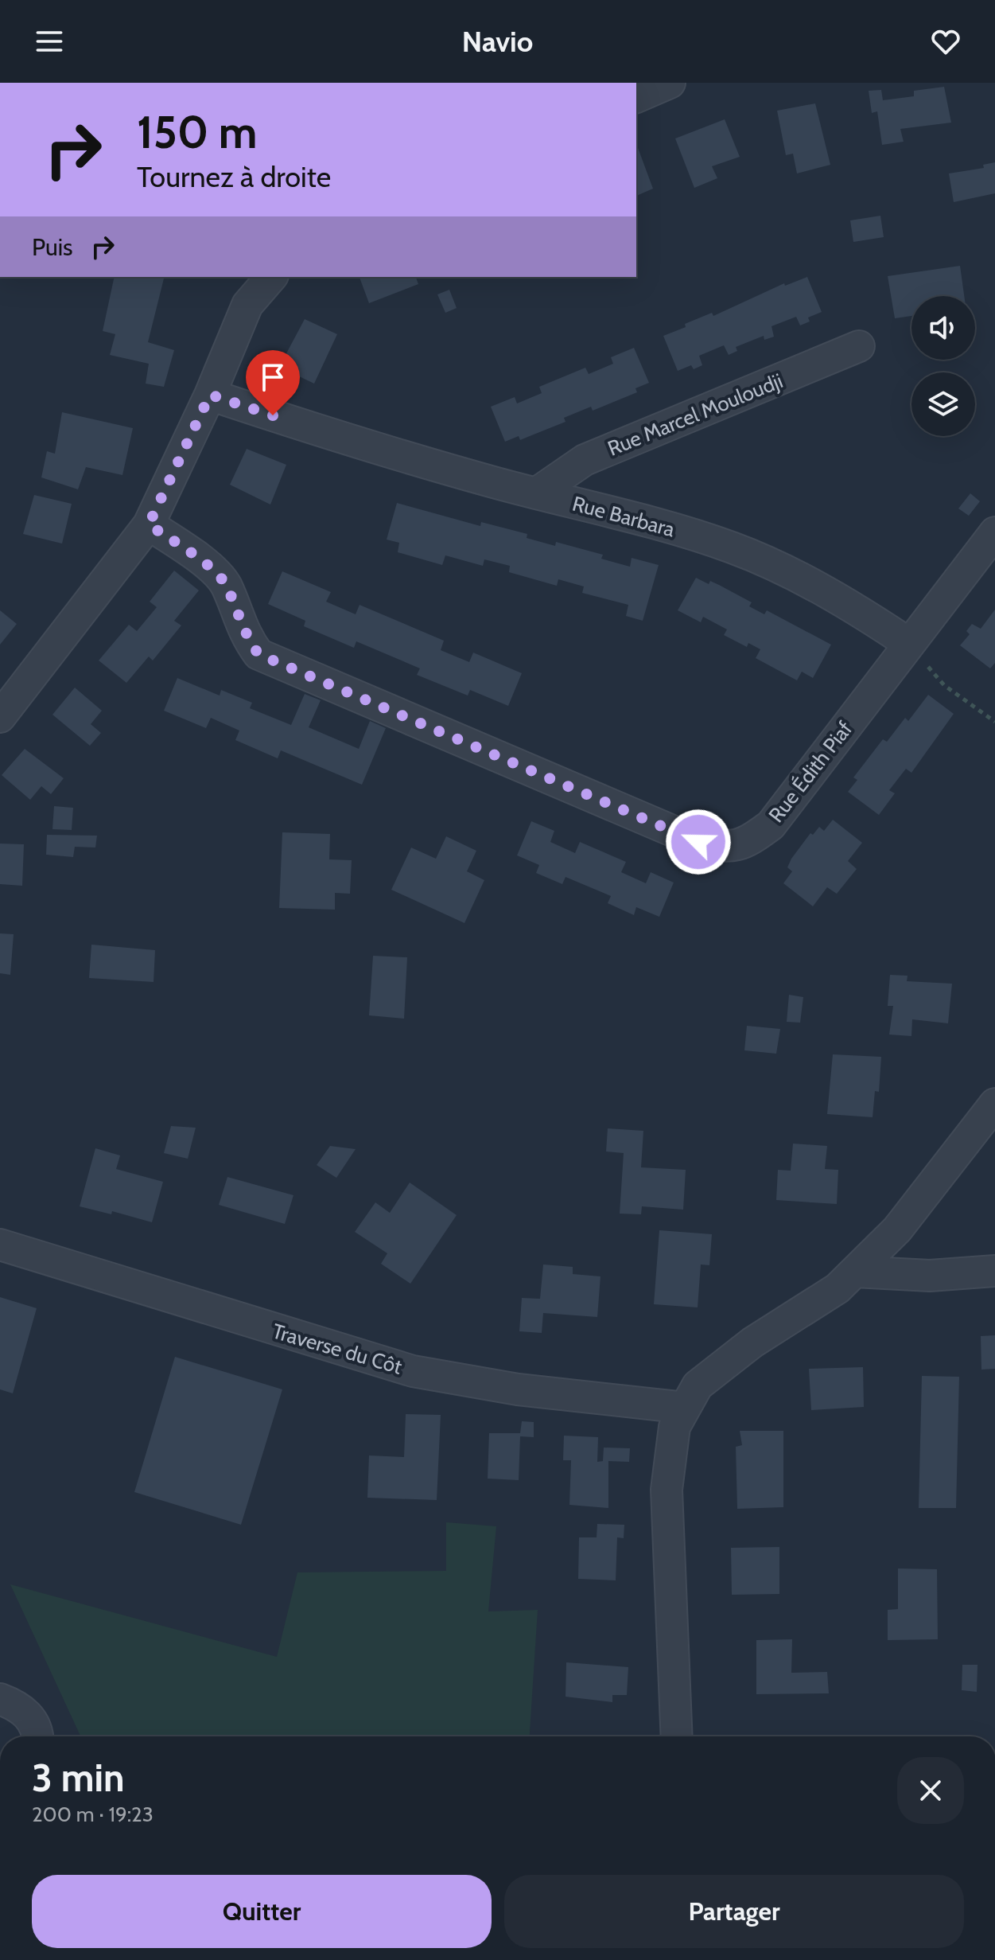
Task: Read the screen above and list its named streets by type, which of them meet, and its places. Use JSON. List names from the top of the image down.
{
  "streets": {
    "street": [
      "Rue Marcel Mouloudji",
      "Rue Barbara",
      "Rue Édith Piaf",
      "Traverse du Côt"
    ]
  },
  "crossings": [
    ["Rue Marcel Mouloudji", "Rue Barbara"],
    ["Rue Barbara", "Rue Édith Piaf"]
  ],
  "page": {
    "header": "Navio",
    "turn": ["150 m", "Tournez à droite"],
    "then": "Puis",
    "heading": ["3 min", "200 m · 19:23"],
    "buttons": ["Quitter", "Partager"]
  }
}
